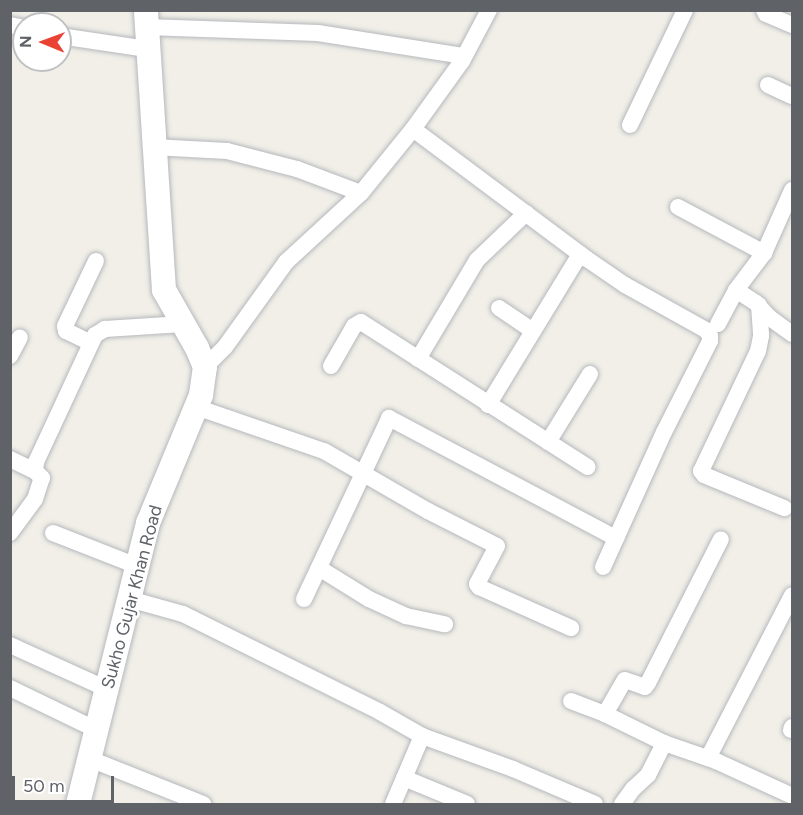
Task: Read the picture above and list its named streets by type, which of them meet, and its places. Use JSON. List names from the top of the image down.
{
  "streets": {
    "main road": ["Sukho Gujar Khan Road"]
  },
  "scale_bar": "50 m",
  "north": "left"
}
